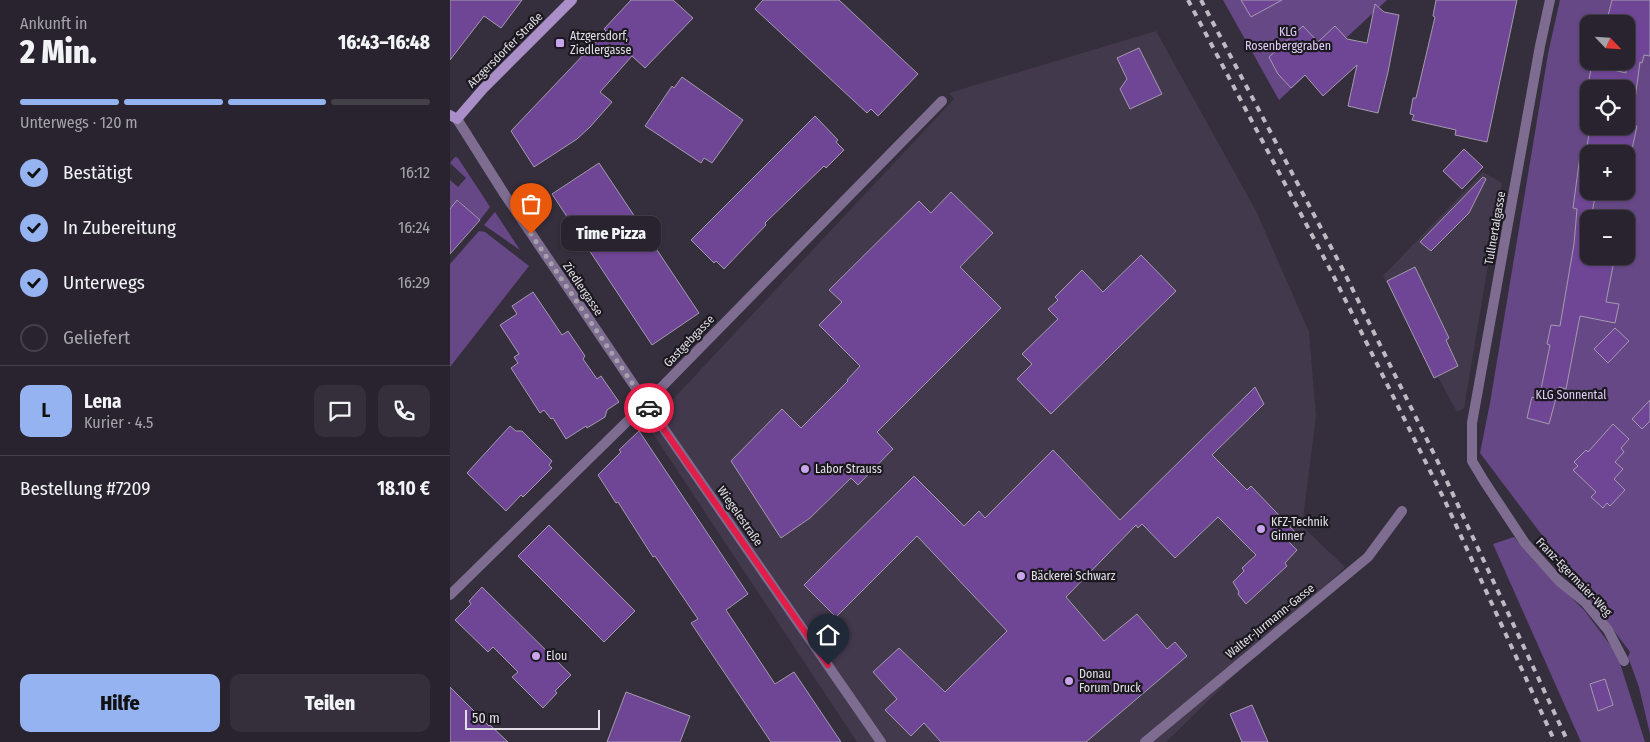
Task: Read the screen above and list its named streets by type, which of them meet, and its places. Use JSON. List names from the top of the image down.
{
  "streets": {
    "street": [
      "Atzgersdorfer Straße",
      "Tullnertalgasse",
      "Ziedlergasse",
      "Gastgebgasse",
      "Wiegelestraße",
      "Franz-Egermaier-Weg",
      "Walter-Jurmann-Gasse"
    ]
  },
  "crossings": [
    ["Atzgersdorfer Straße", "Ziedlergasse"],
    ["Tullnertalgasse", "Franz-Egermaier-Weg"],
    ["Ziedlergasse", "Gastgebgasse"],
    ["Ziedlergasse", "Wiegelestraße"],
    ["Gastgebgasse", "Wiegelestraße"]
  ],
  "parks": ["KLG Rosenberggraben", "KLG Sonnental"],
  "places": {
    "transit": ["Atzgersdorf, Ziedlergasse"],
    "other": [
      "Time Pizza",
      "Labor Strauss",
      "KFZ-Technik Ginner",
      "Bäckerei Schwarz",
      "Elou",
      "Donau Forum Druck"
    ]
  },
  "scale_bar": "50 m",
  "north": "bottom right",
  "page": {
    "heading": ["2 Min.", "Ankunft in", "16:43–16:48"],
    "panel": [
      "Lena",
      "Kurier · 4.5",
      "Bestellung #7209",
      "18.10 €"
    ],
    "map_buttons": ["+", "−"],
    "bar": "Unterwegs · 120 m",
    "list": [
      ["Bestätigt", "16:12"],
      ["In Zubereitung", "16:24"],
      ["Unterwegs", "16:29"],
      "Geliefert"
    ],
    "bubble": "Time Pizza",
    "round": "L",
    "buttons": ["Hilfe", "Teilen"],
    "scale": "50 m"
  }
}
